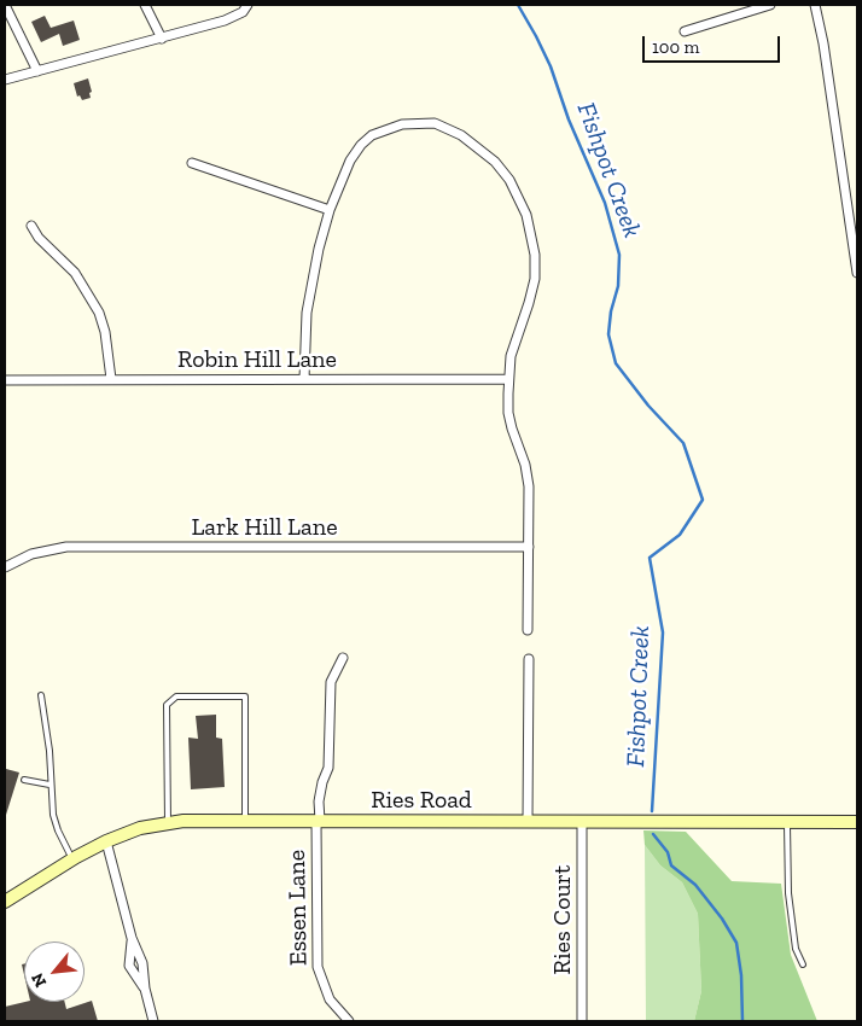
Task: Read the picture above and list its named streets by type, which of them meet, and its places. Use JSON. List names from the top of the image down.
{
  "streets": {
    "street": [
      "Robin Hill Lane",
      "Lark Hill Lane",
      "Ries Road",
      "Essen Lane",
      "Ries Court"
    ]
  },
  "crossings": [
    ["Ries Road", "Essen Lane"],
    ["Ries Road", "Ries Court"]
  ],
  "water": ["Fishpot Creek"],
  "scale_bar": "100 m",
  "north": "bottom left"
}
